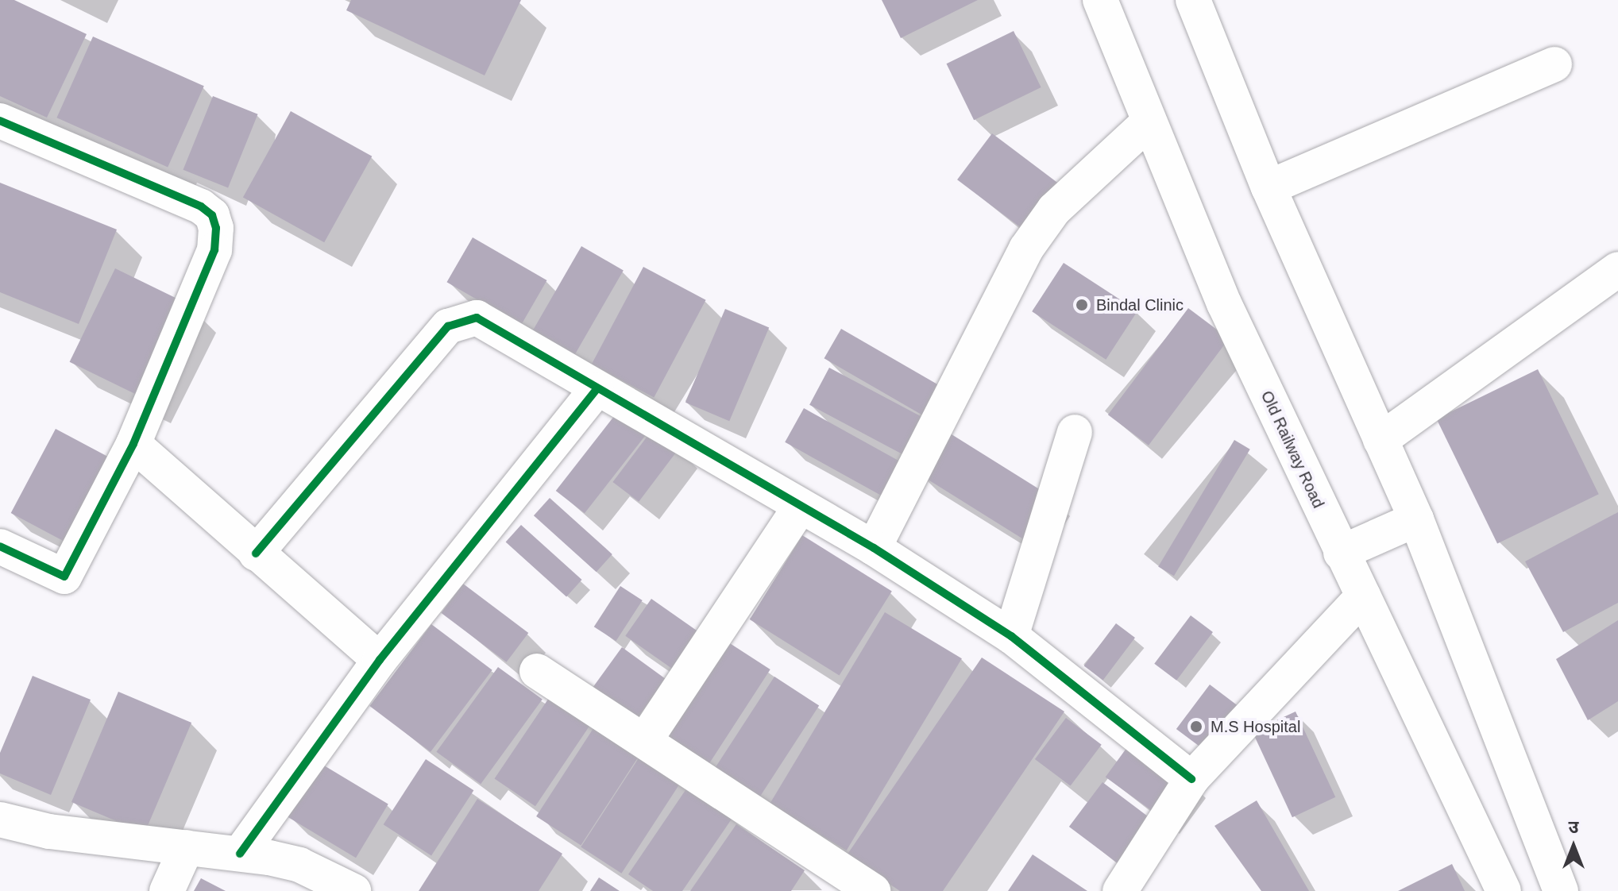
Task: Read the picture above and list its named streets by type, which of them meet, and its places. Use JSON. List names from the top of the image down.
{
  "streets": {
    "street": ["Old Railway Road"]
  },
  "places": ["Bindal Clinic", "M.S Hospital"],
  "north": "top"
}
